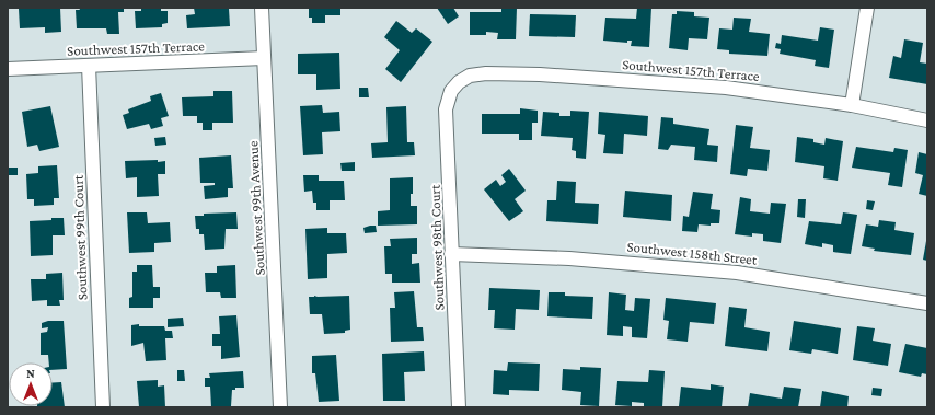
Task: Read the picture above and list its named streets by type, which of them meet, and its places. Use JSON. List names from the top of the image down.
{
  "streets": {
    "street": [
      "Southwest 157th Terrace",
      "Southwest 99th Avenue",
      "Southwest 99th Court",
      "Southwest 98th Court",
      "Southwest 158th Street"
    ]
  },
  "crossings": [
    ["Southwest 157th Terrace", "Southwest 99th Avenue"],
    ["Southwest 157th Terrace", "Southwest 99th Court"],
    ["Southwest 157th Terrace", "Southwest 98th Court"],
    ["Southwest 98th Court", "Southwest 158th Street"]
  ],
  "north": "top"
}
